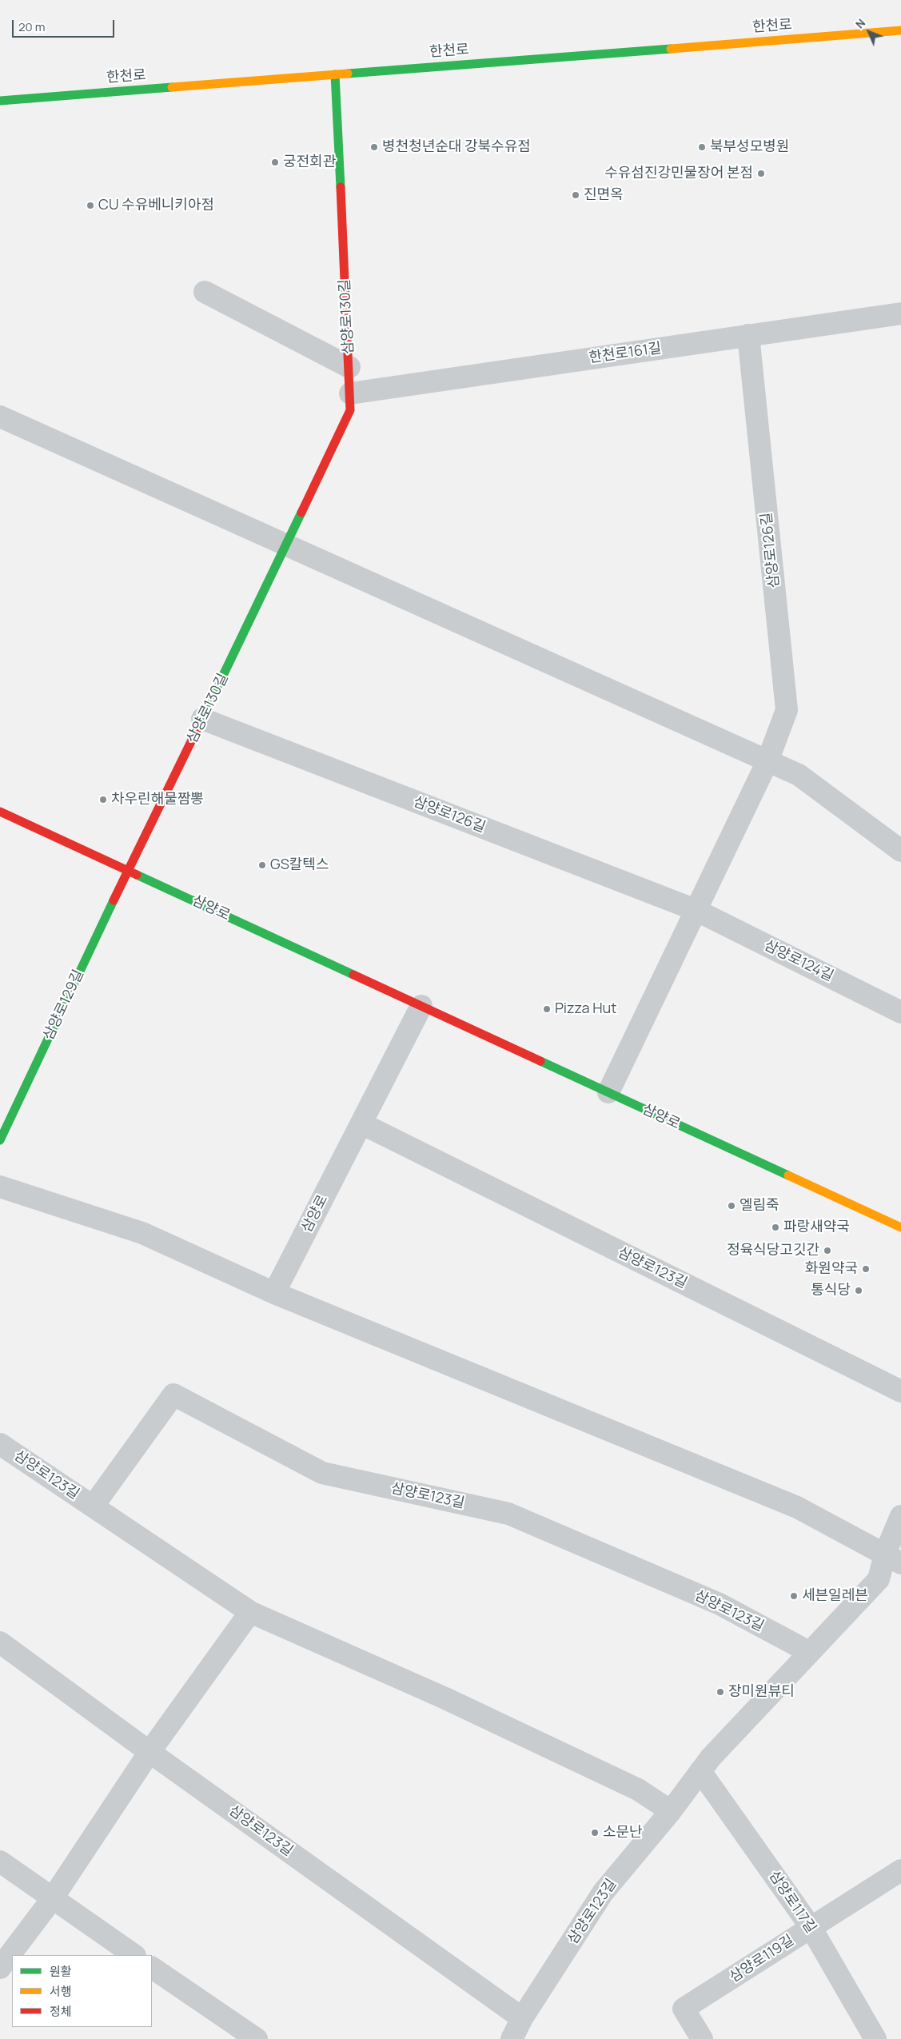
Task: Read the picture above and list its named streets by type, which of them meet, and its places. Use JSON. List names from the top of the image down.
{
  "streets": {
    "street": [
      "한천로",
      "삼양로130길",
      "한천로161길",
      "삼양로126길",
      "삼양로",
      "삼양로124길",
      "삼양로129길",
      "삼양로123길",
      "삼양로117길",
      "삼양로119길"
    ]
  },
  "crossings": [
    ["한천로", "삼양로130길"],
    ["삼양로130길", "한천로161길"],
    ["삼양로130길", "삼양로126길"],
    ["삼양로130길", "삼양로"],
    ["삼양로130길", "삼양로129길"],
    ["한천로161길", "삼양로126길"],
    ["삼양로126길", "삼양로"],
    ["삼양로126길", "삼양로124길"],
    ["삼양로", "삼양로129길"],
    ["삼양로", "삼양로123길"],
    ["삼양로123길", "삼양로117길"],
    ["삼양로117길", "삼양로119길"]
  ],
  "places": [
    "병천청년순대 강북수유점",
    "북부성모병원",
    "궁전회관",
    "수유섬진강민물장어 본점",
    "진면옥",
    "CU 수유베니키아점",
    "차우린해물짬뽕",
    "GS칼텍스",
    "Pizza Hut",
    "엘림죽",
    "파랑새약국",
    "정육식당고깃간",
    "화원약국",
    "통식당",
    "세븐일레븐",
    "장미원뷰티",
    "소문난"
  ],
  "legend": ["원활", "서행", "정체"],
  "scale_bar": "20 m",
  "north": "top left"
}
